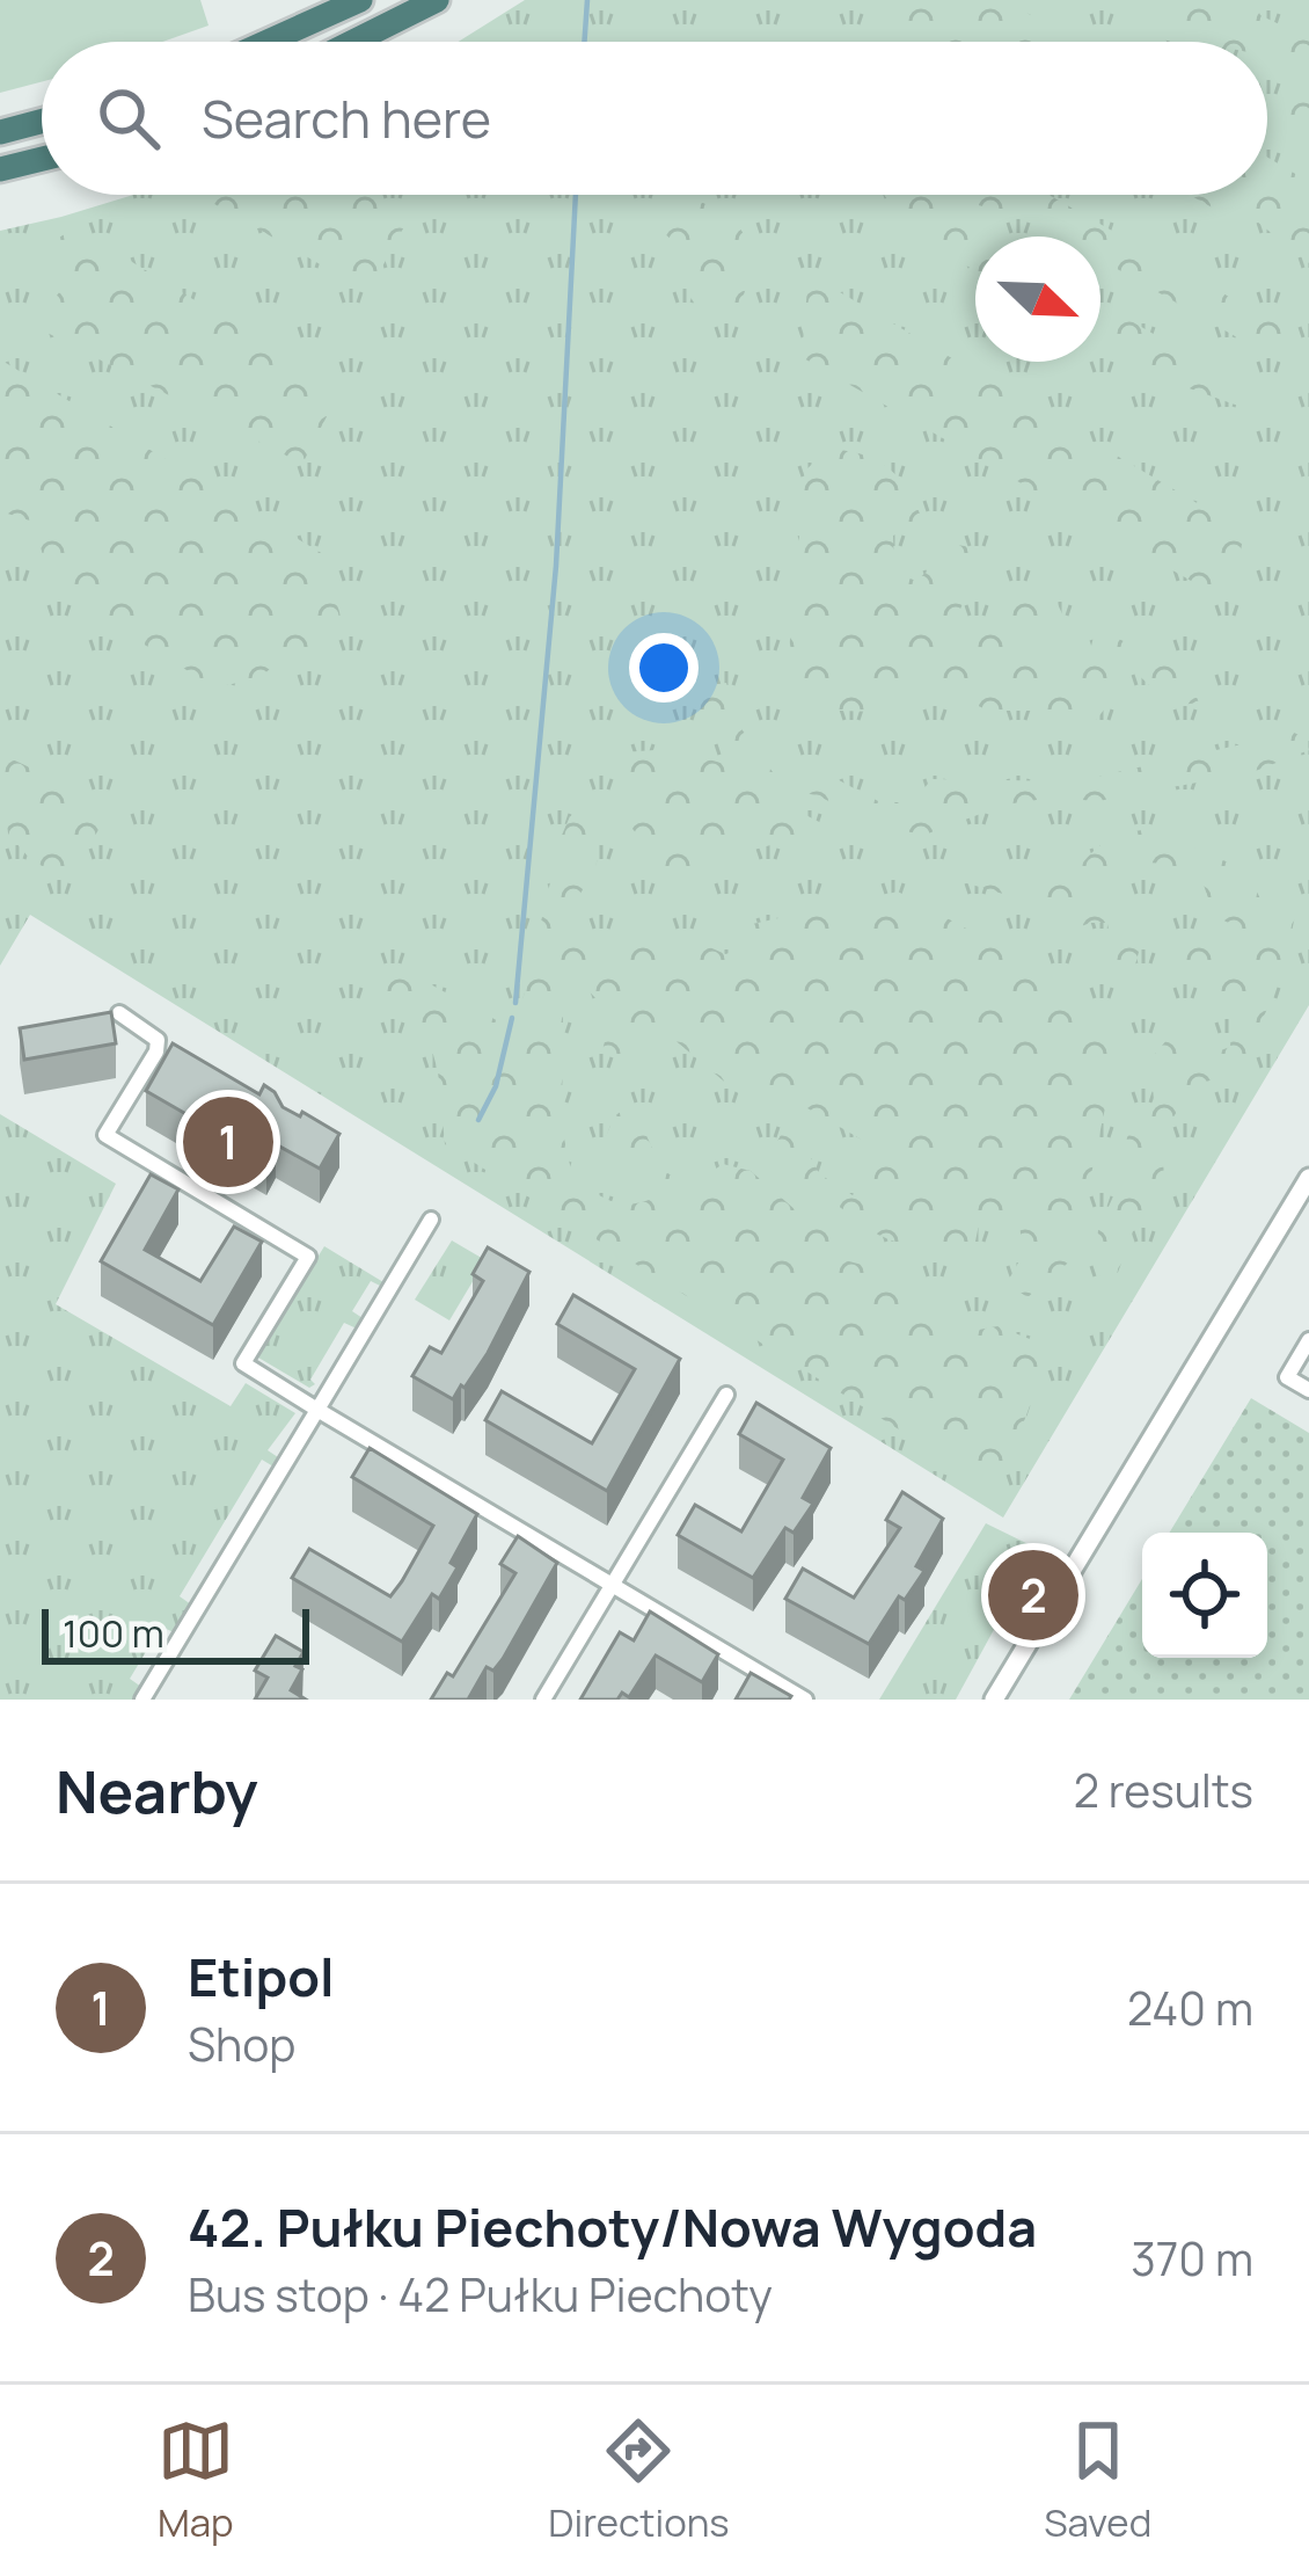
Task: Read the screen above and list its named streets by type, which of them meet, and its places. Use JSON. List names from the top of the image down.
{
  "scale_bar": "100 m",
  "north": "bottom right",
  "page": {
    "search": "Search here",
    "pins": ["1", "2"],
    "scale": "100 m",
    "heading": ["Nearby", "2 results"],
    "list": [
      {
        "mark": "1",
        "name": "Etipol",
        "note": "Shop",
        "value": "240 m"
      },
      {
        "mark": "2",
        "name": "42. Pułku Piechoty/Nowa Wygoda",
        "note": "Bus stop · 42 Pułku Piechoty",
        "value": "370 m"
      }
    ],
    "nav": ["Map", "Directions", "Saved"]
  }
}
